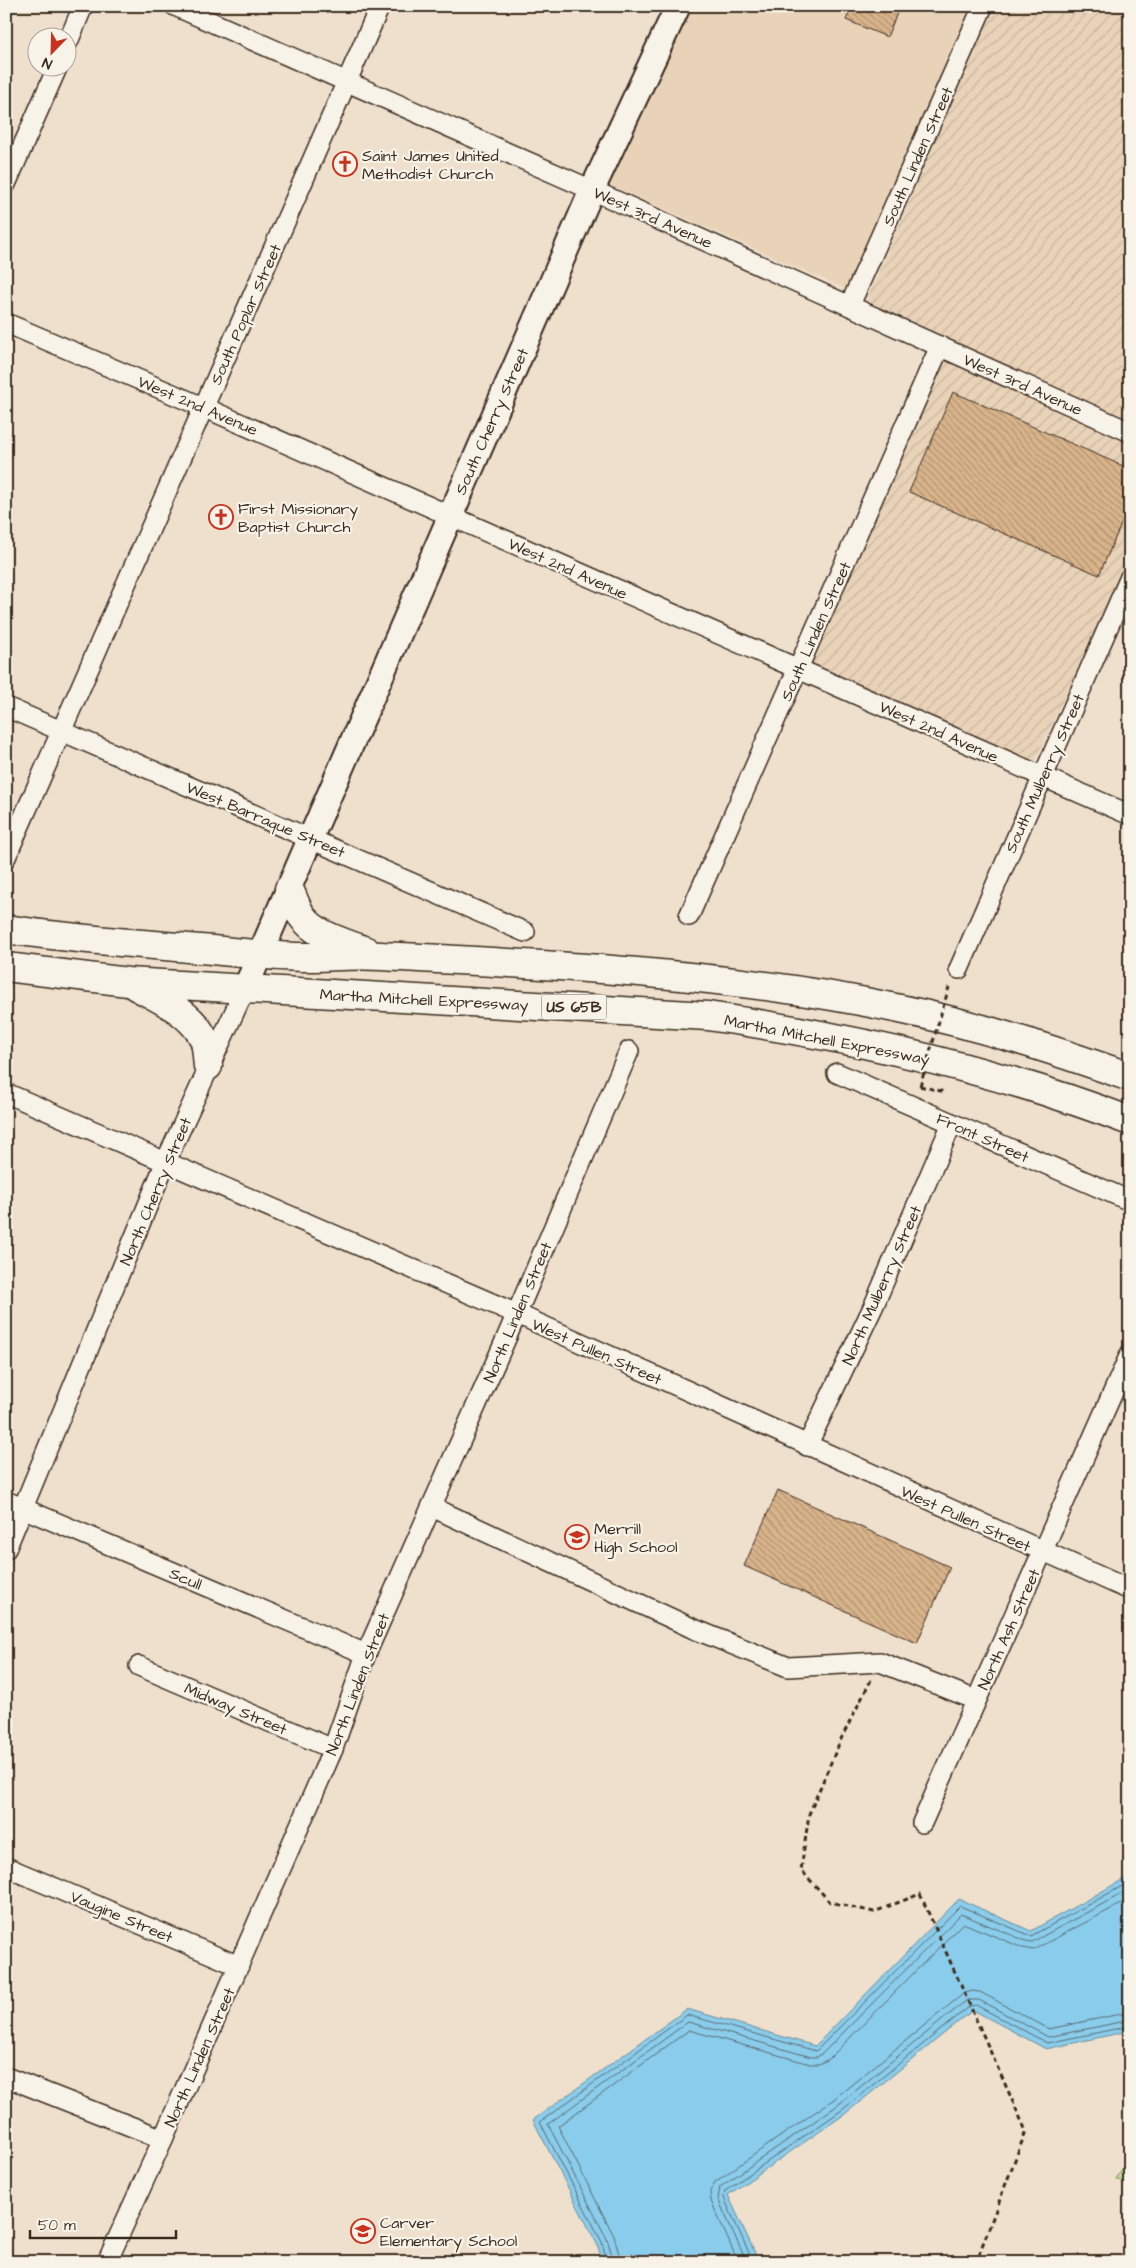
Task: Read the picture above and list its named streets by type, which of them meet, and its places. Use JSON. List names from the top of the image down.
{
  "streets": {
    "highway": ["Martha Mitchell Expressway", "US 65B"],
    "main road": ["South Cherry Street", "North Cherry Street"],
    "street": [
      "South Linden Street",
      "West 3rd Avenue",
      "South Poplar Street",
      "West 2nd Avenue",
      "South Mulberry Street",
      "West Barraque Street",
      "Front Street",
      "North Mulberry Street",
      "North Linden Street",
      "West Pullen Street",
      "Scull",
      "North Ash Street",
      "Midway Street",
      "Vaugine Street"
    ]
  },
  "crossings": [
    ["South Linden Street", "West 3rd Avenue"],
    ["South Linden Street", "West 2nd Avenue"],
    ["West 3rd Avenue", "South Poplar Street"],
    ["West 3rd Avenue", "South Cherry Street"],
    ["South Poplar Street", "West 2nd Avenue"],
    ["South Poplar Street", "West Barraque Street"],
    ["West 2nd Avenue", "South Cherry Street"],
    ["West 2nd Avenue", "South Mulberry Street"],
    ["South Cherry Street", "West Barraque Street"],
    ["South Cherry Street", "North Cherry Street"],
    ["West Barraque Street", "North Cherry Street"],
    ["Martha Mitchell Expressway", "North Cherry Street"],
    ["US 65B", "North Cherry Street"],
    ["Front Street", "North Mulberry Street"],
    ["North Cherry Street", "West Pullen Street"],
    ["North Cherry Street", "Scull"],
    ["North Mulberry Street", "West Pullen Street"],
    ["North Linden Street", "West Pullen Street"],
    ["North Linden Street", "Scull"],
    ["North Linden Street", "Midway Street"],
    ["North Linden Street", "Vaugine Street"],
    ["West Pullen Street", "North Ash Street"]
  ],
  "places": {
    "church": ["Saint James United Methodist Church", "First Missionary Baptist Church"],
    "school or university": ["Merrill High School", "Carver Elementary School"]
  },
  "scale_bar": "50 m",
  "north": "bottom left"
}
